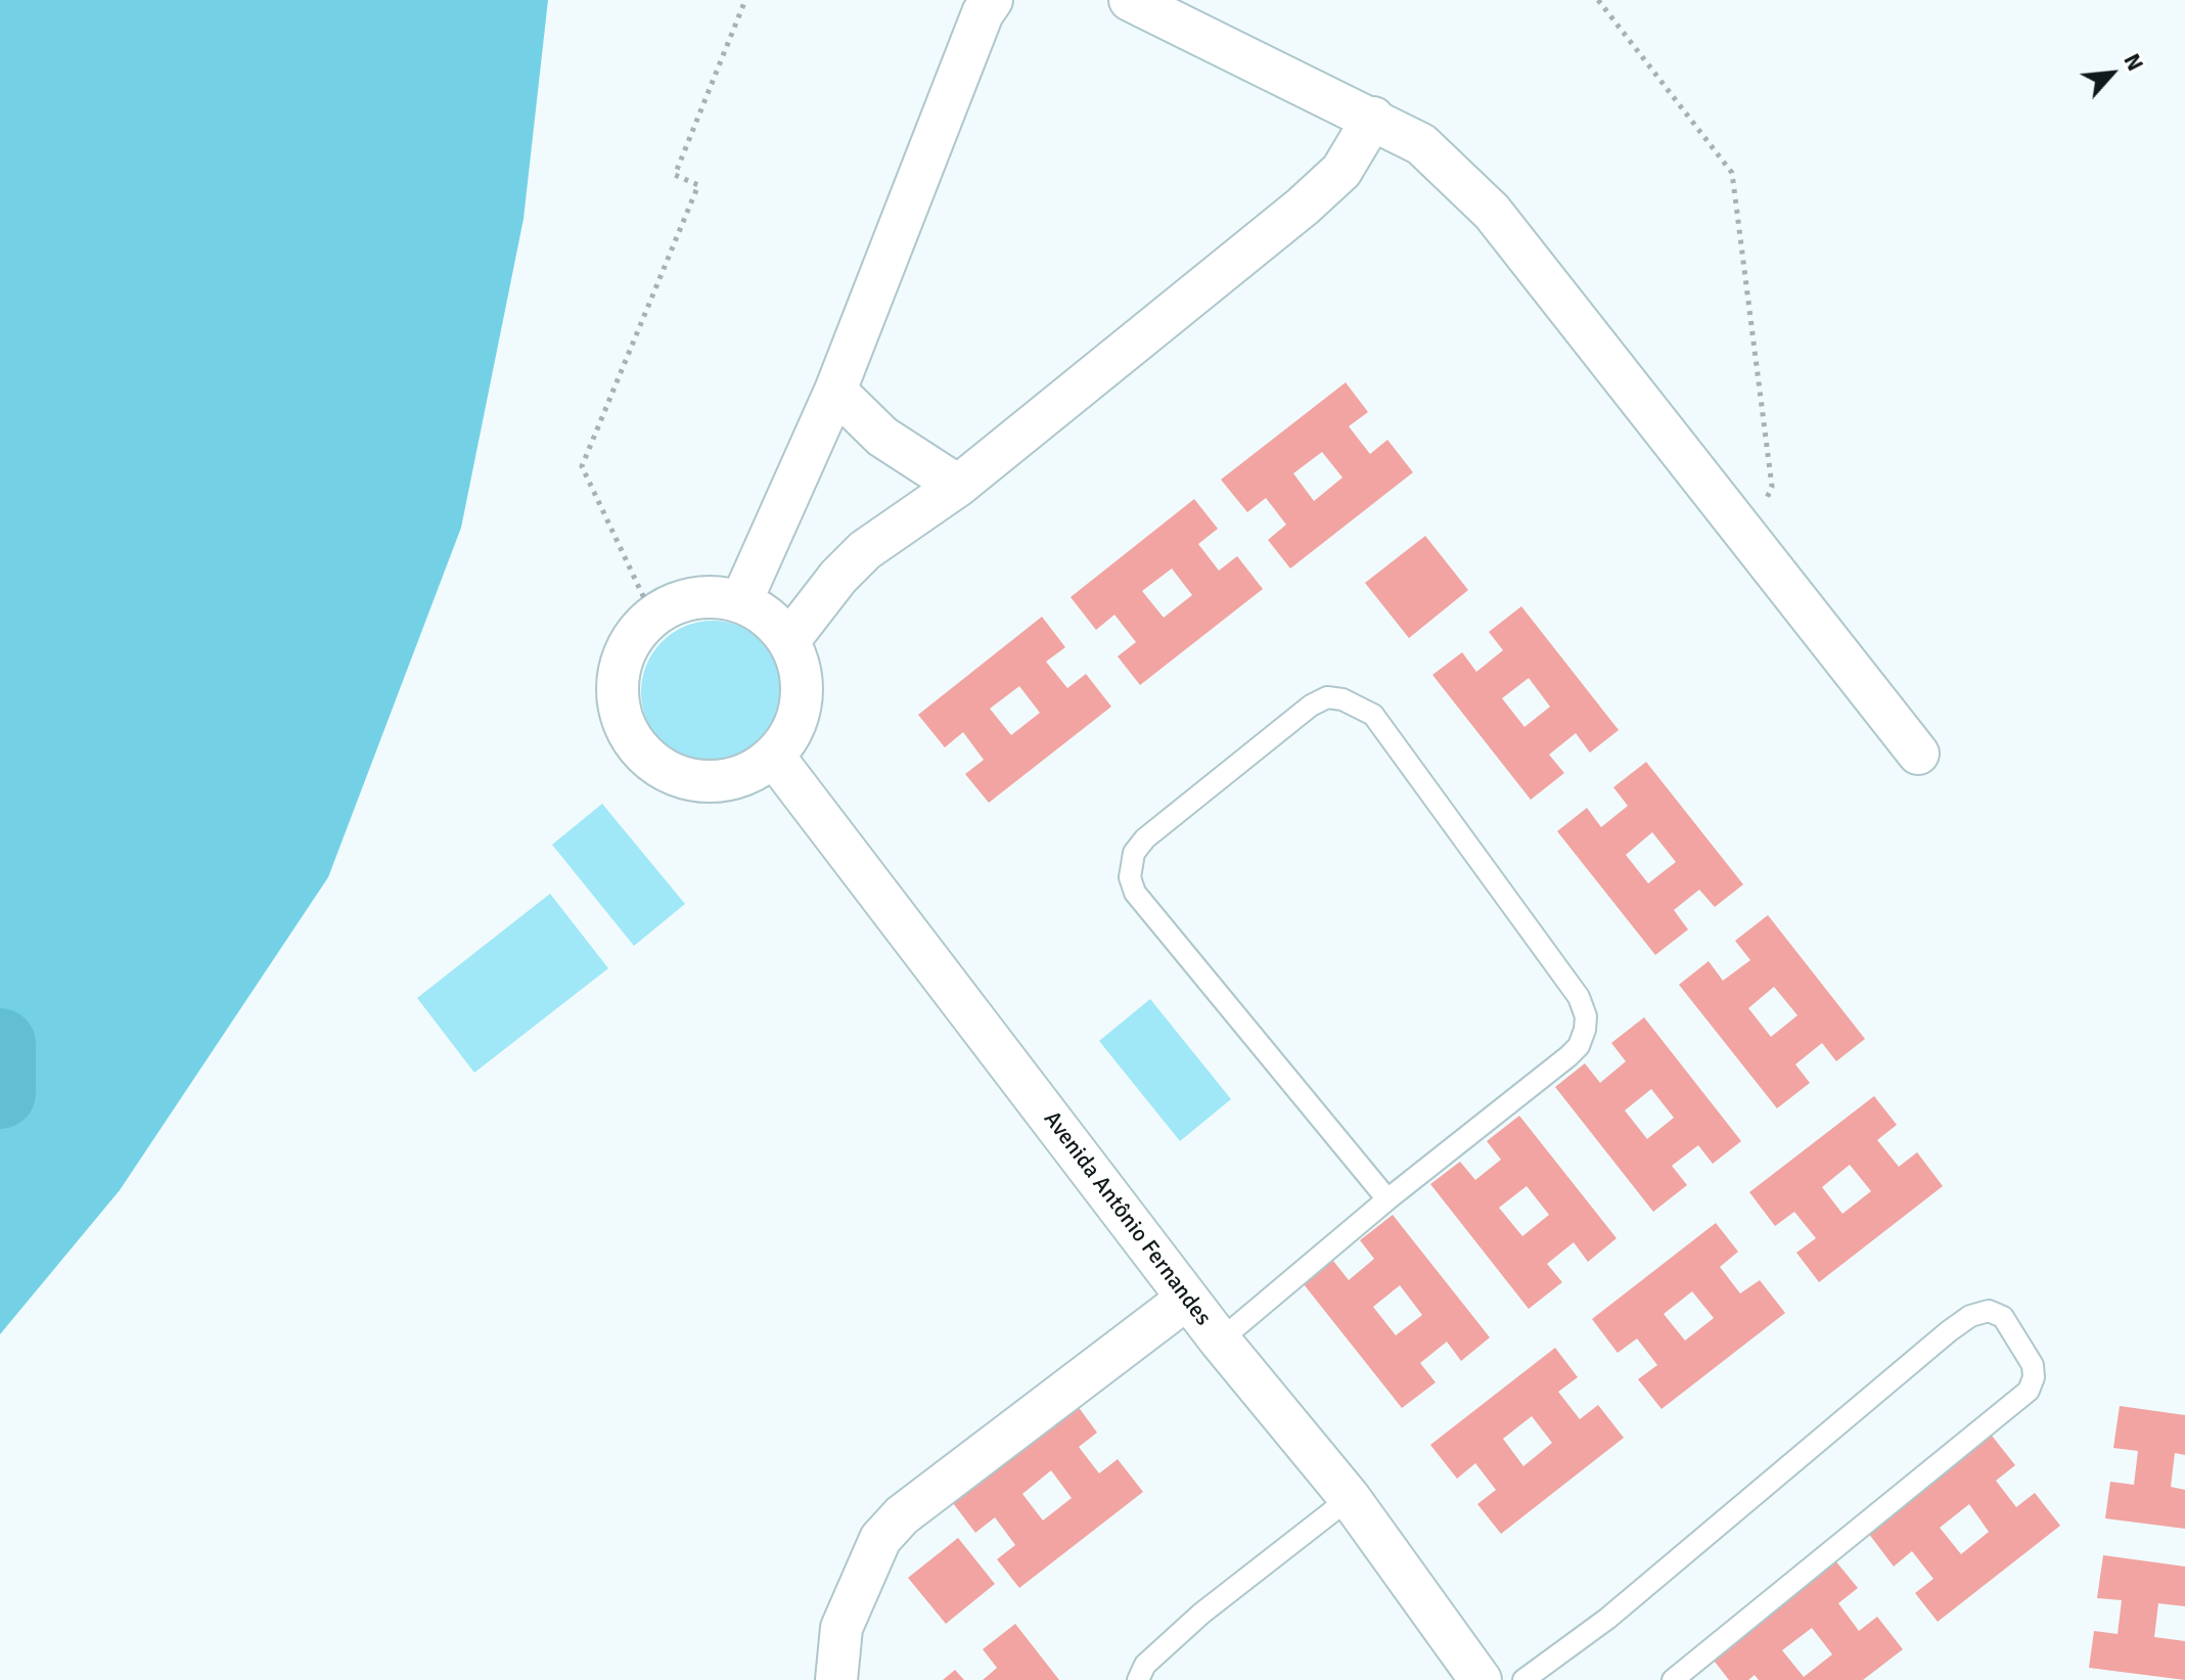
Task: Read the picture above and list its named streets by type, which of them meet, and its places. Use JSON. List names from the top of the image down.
{
  "streets": {
    "street": ["Avenida Antônio Fernandes"]
  },
  "north": "top right"
}
